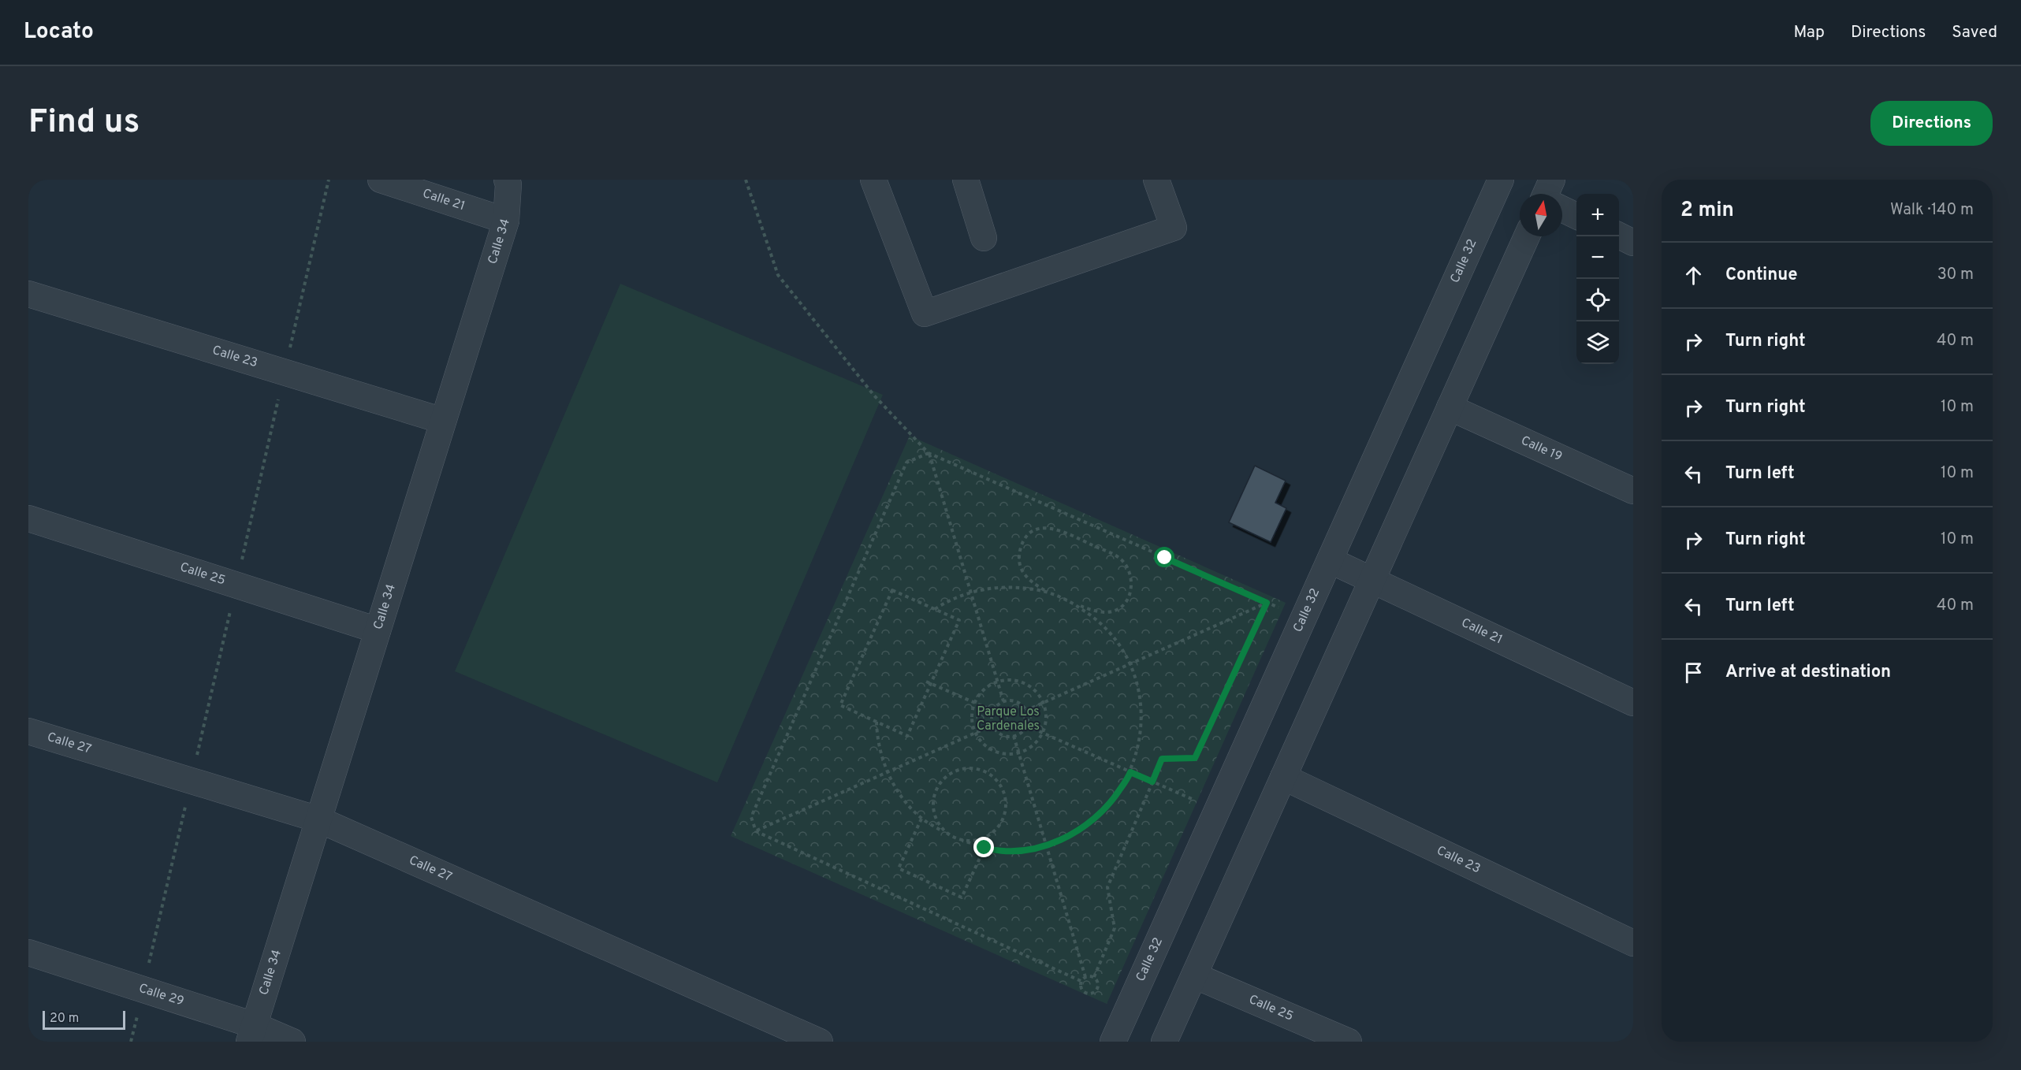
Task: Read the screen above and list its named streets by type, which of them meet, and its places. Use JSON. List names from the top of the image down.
{
  "streets": {
    "street": [
      "Calle 21",
      "Calle 34",
      "Calle 32",
      "Calle 23",
      "Calle 19",
      "Calle 25",
      "Calle 27",
      "Calle 29"
    ]
  },
  "crossings": [
    ["Calle 21", "Calle 34"],
    ["Calle 21", "Calle 32"],
    ["Calle 34", "Calle 23"],
    ["Calle 34", "Calle 25"],
    ["Calle 34", "Calle 27"],
    ["Calle 34", "Calle 29"]
  ],
  "parks": ["Parque Los Cardenales"],
  "scale_bar": "20 m",
  "north": "top",
  "page": {
    "header": "Locato",
    "nav": ["Map", "Directions", "Saved"],
    "buttons": "Directions",
    "title": "Find us",
    "heading": ["2 min", "Walk · 140 m"],
    "map_buttons": ["+", "−"],
    "list": [
      ["Continue", "30 m"],
      ["Turn right", "40 m"],
      ["Turn right", "10 m"],
      ["Turn left", "10 m"],
      ["Turn right", "10 m"],
      ["Turn left", "40 m"],
      "Arrive at destination"
    ],
    "scale": "20 m"
  }
}
